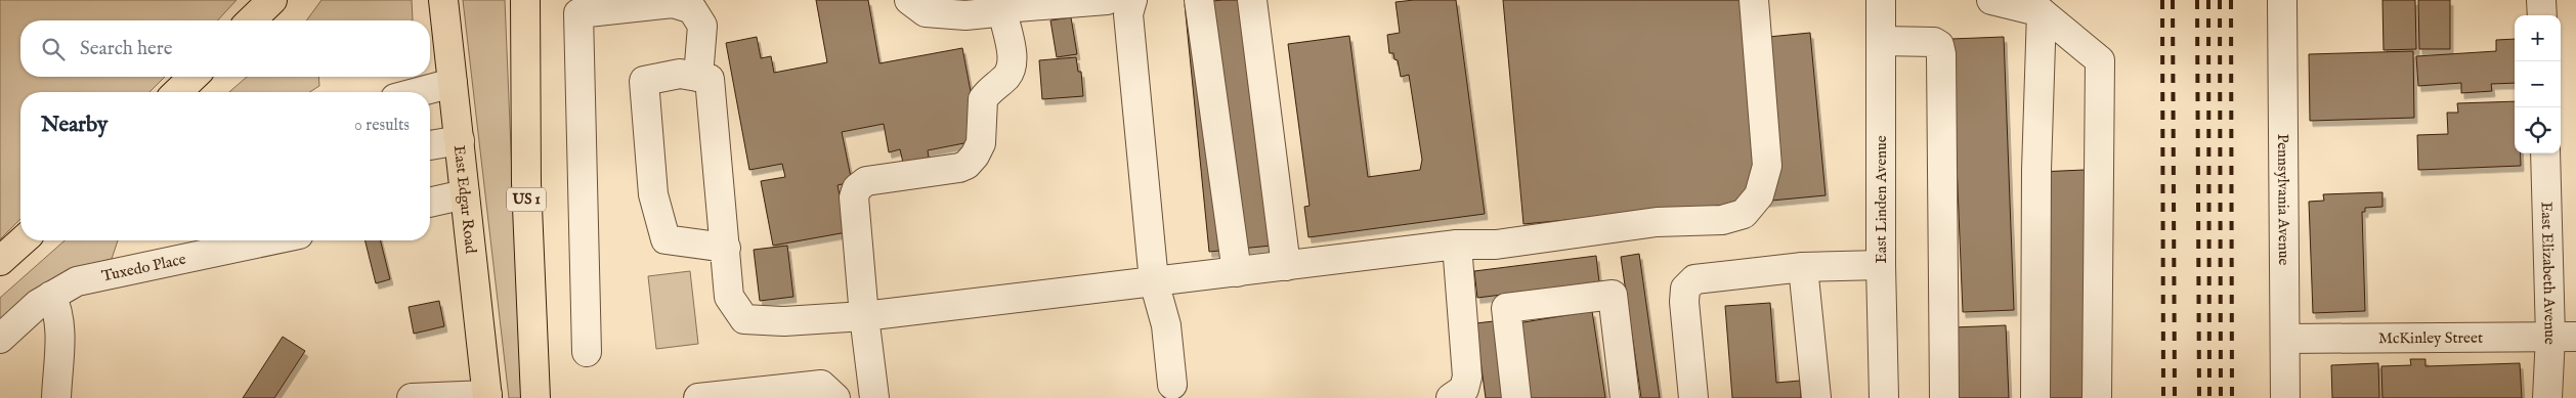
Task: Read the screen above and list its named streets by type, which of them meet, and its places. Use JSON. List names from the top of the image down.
{
  "streets": {
    "highway": ["East Edgar Road", "US 1"],
    "street": [
      "East Linden Avenue",
      "Pennsylvania Avenue",
      "Tuxedo Place",
      "East Elizabeth Avenue",
      "McKinley Street"
    ]
  },
  "crossings": [
    ["Pennsylvania Avenue", "McKinley Street"],
    ["East Elizabeth Avenue", "McKinley Street"]
  ],
  "page": {
    "map_buttons": ["+", "−"],
    "search": "Search here",
    "heading": ["Nearby", "0 results"]
  }
}
